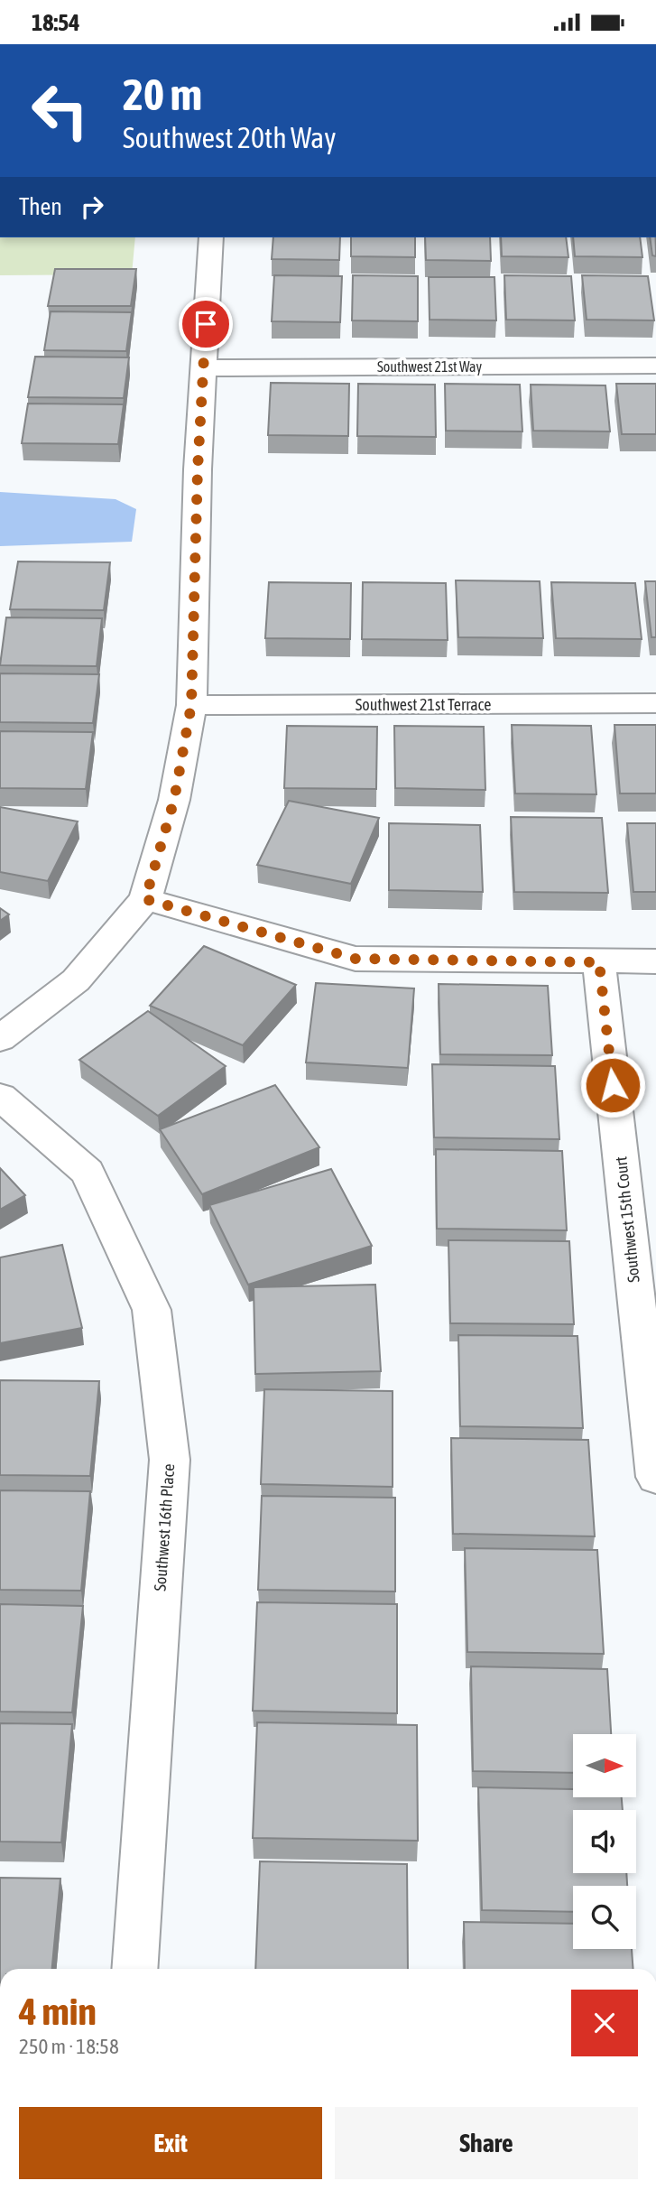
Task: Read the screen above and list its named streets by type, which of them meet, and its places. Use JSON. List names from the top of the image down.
{
  "streets": {
    "street": [
      "Southwest 21st Way",
      "Southwest 21st Terrace",
      "Southwest 15th Court",
      "Southwest 16th Place"
    ]
  },
  "north": "right",
  "page": {
    "status": "18:54",
    "turn": ["20 m", "Southwest 20th Way"],
    "then": "Then",
    "heading": ["4 min", "250 m · 18:58"],
    "buttons": ["Exit", "Share"]
  }
}
